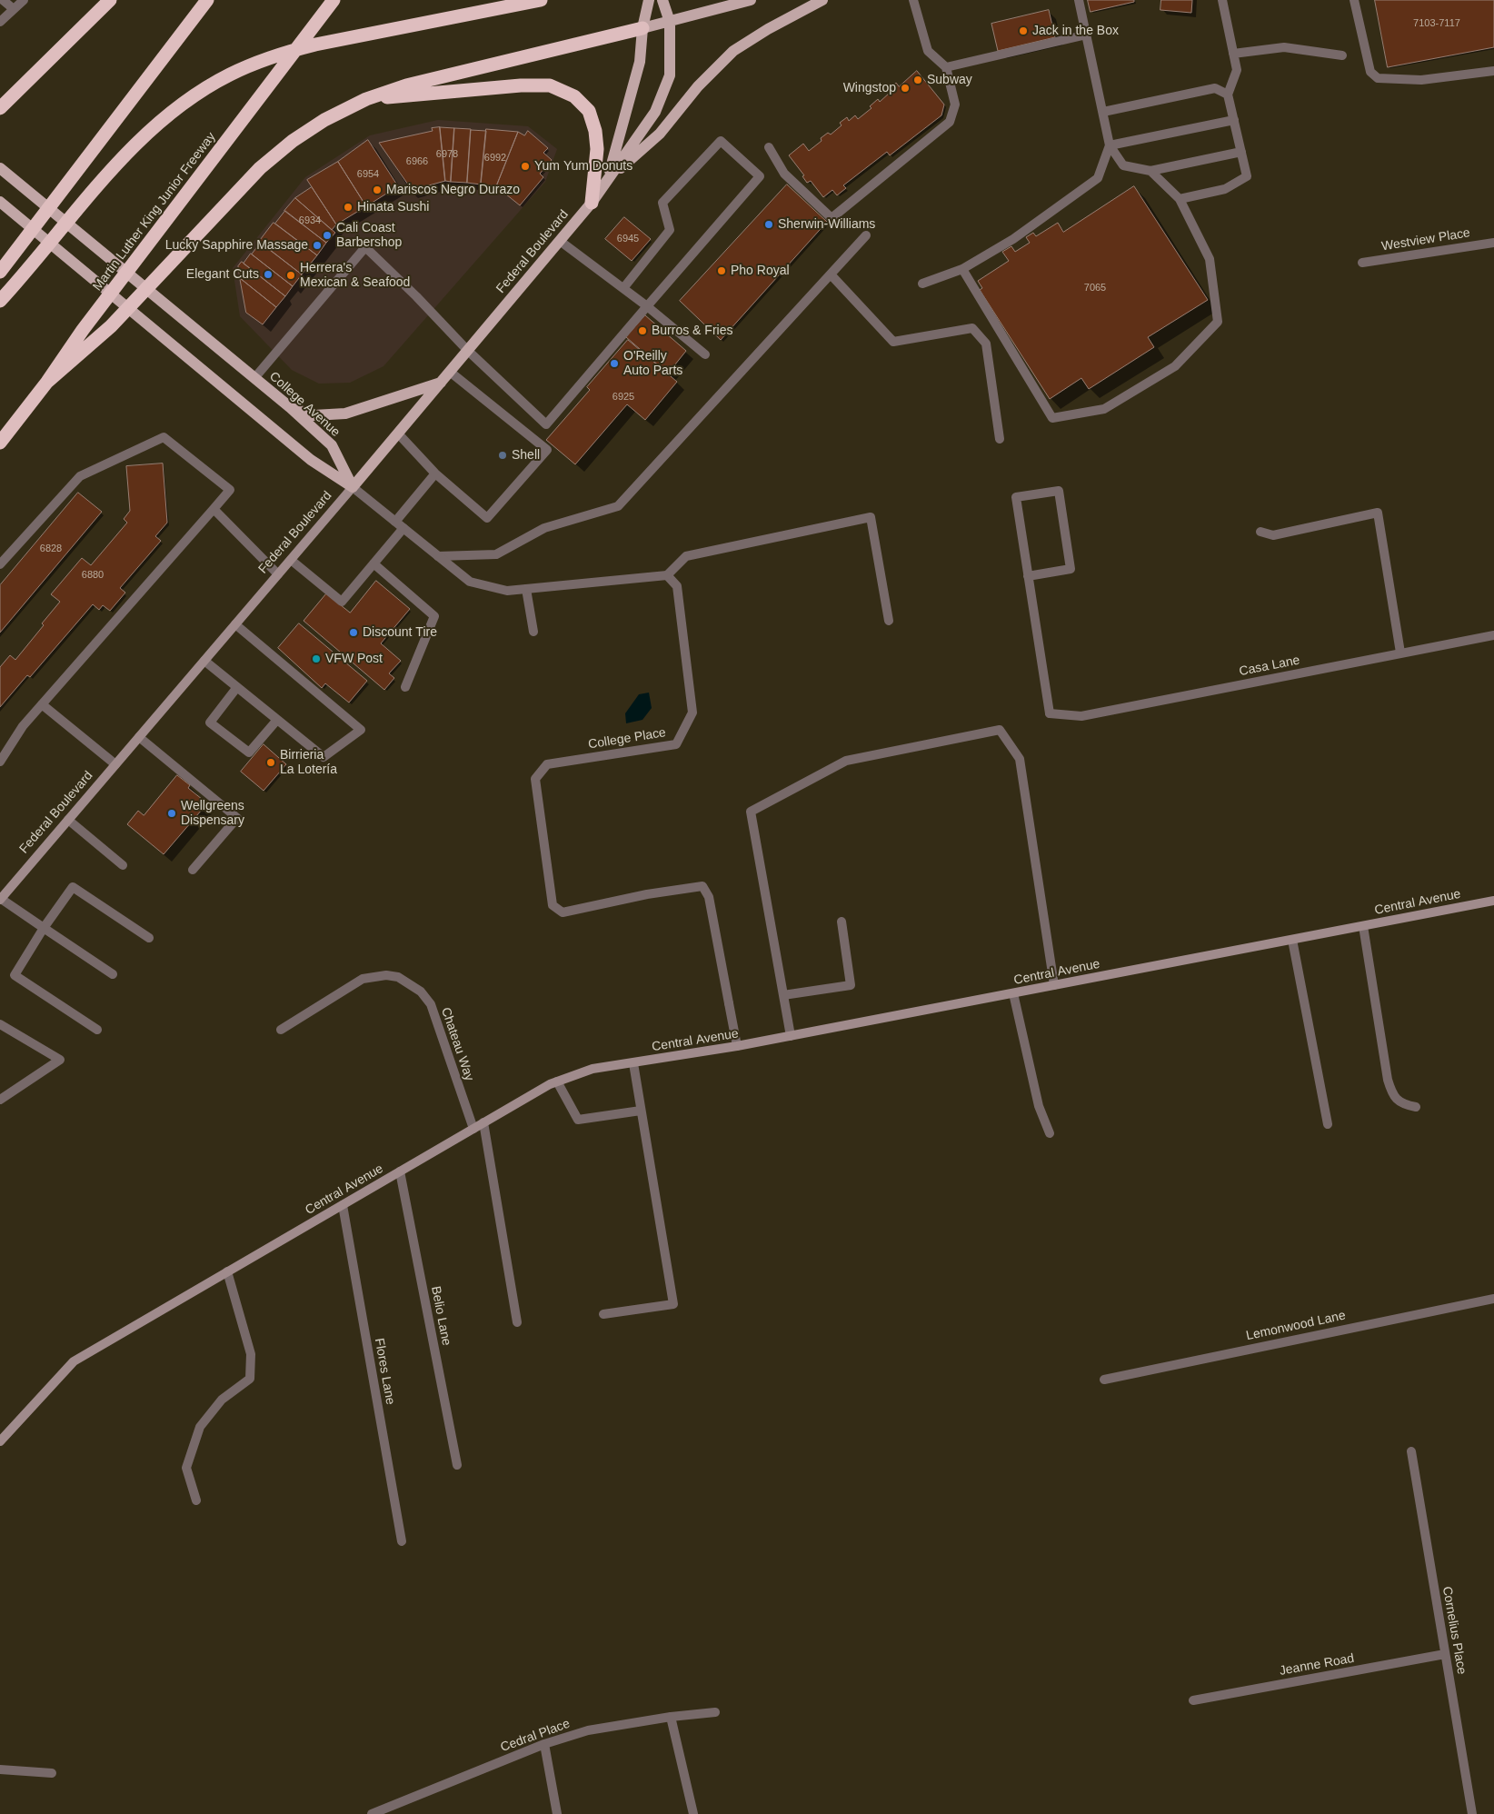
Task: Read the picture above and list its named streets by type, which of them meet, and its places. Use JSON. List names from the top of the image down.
{
  "streets": {
    "highway": ["Martin Luther King Junior Freeway"],
    "main road": ["Federal Boulevard", "College Avenue"],
    "street": [
      "Westview Place",
      "Casa Lane",
      "College Place",
      "Central Avenue",
      "Chateau Way",
      "Belio Lane",
      "Lemonwood Lane",
      "Flores Lane",
      "Cornelius Place",
      "Jeanne Road",
      "Cedral Place"
    ]
  },
  "crossings": [
    ["Federal Boulevard", "College Avenue"],
    ["College Place", "Central Avenue"],
    ["Central Avenue", "Chateau Way"],
    ["Central Avenue", "Belio Lane"],
    ["Central Avenue", "Flores Lane"],
    ["Cornelius Place", "Jeanne Road"]
  ],
  "places": [
    "Jack in the Box",
    "Subway",
    "Wingstop",
    "Yum Yum Donuts",
    "Mariscos Negro Durazo",
    "Hinata Sushi",
    "Sherwin-Williams",
    "Cali Coast Barbershop",
    "Lucky Sapphire Massage",
    "Pho Royal",
    "Elegant Cuts",
    "Herrera's Mexican & Seafood",
    "Burros & Fries",
    "O'Reilly Auto Parts",
    "Shell",
    "Discount Tire",
    "VFW Post",
    "Birrieria La Lotería",
    "Wellgreens Dispensary"
  ],
  "house_numbers": [
    "7103-7117",
    "6978",
    "6992",
    "6966",
    "6954",
    "6934",
    "6945",
    "7065",
    "6925",
    "6828",
    "6880"
  ]
}
